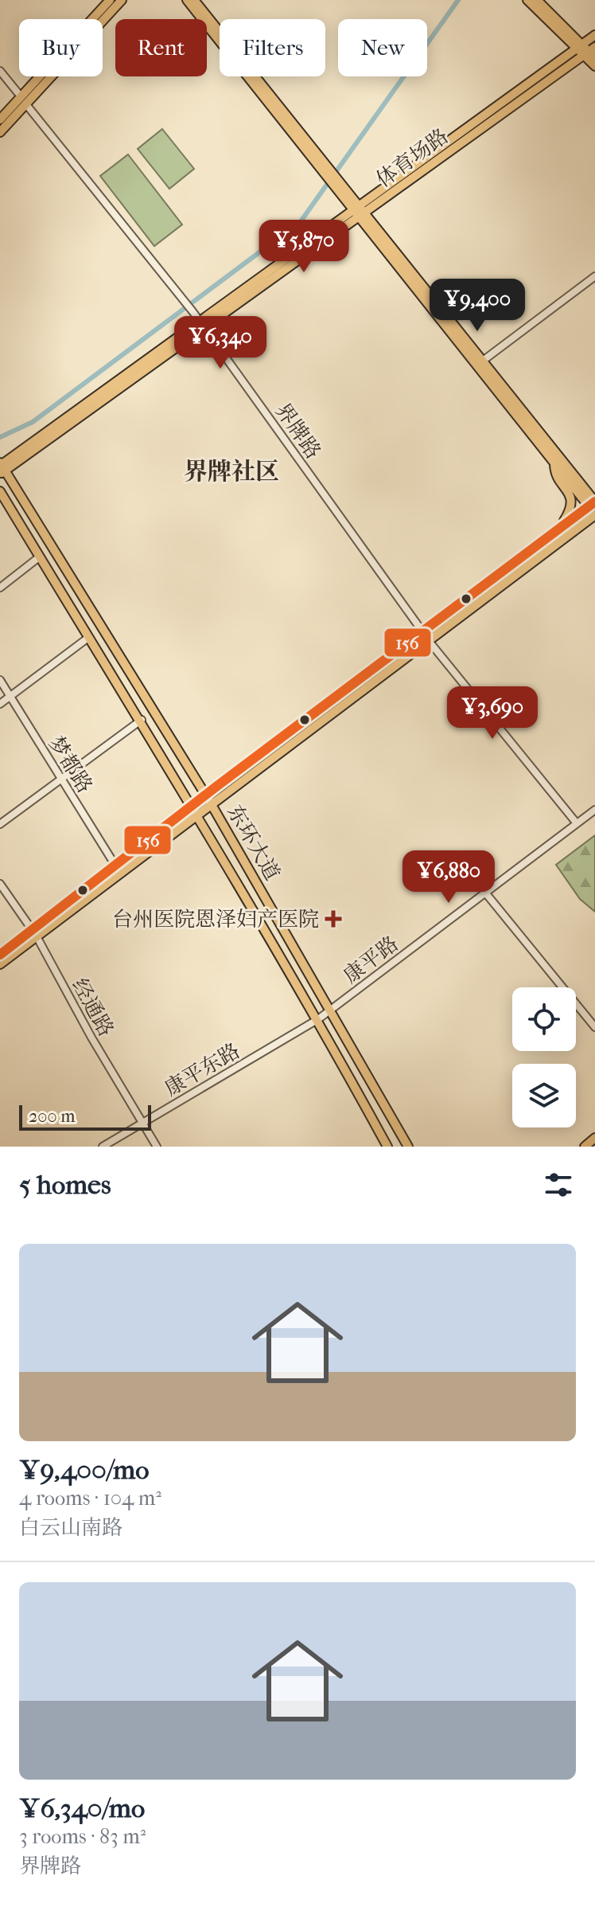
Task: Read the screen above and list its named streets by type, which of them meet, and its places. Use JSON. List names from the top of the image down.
{
  "streets": {
    "main road": ["体育场路", "东环大道"],
    "street": [
      "界牌路",
      "梦都路",
      "康平路",
      "经通路",
      "康平东路"
    ]
  },
  "crossings": [
    ["体育场路", "界牌路"],
    ["体育场路", "东环大道"],
    ["东环大道", "康平路"],
    ["东环大道", "康平东路"],
    ["康平路", "康平东路"],
    ["经通路", "康平东路"]
  ],
  "districts": ["界牌社区"],
  "places": {
    "health": ["台州医院恩泽妇产医院"]
  },
  "lines": ["transit line 156"],
  "scale_bar": "200 m",
  "page": {
    "chip": [
      "Buy",
      "Rent",
      "Filters",
      "New"
    ],
    "price": [
      "¥5,870",
      "¥9,400",
      "¥6,340",
      "¥3,690",
      "¥6,880"
    ],
    "scale": "200 m",
    "heading": "5 homes",
    "list": [
      {
        "name": "¥9,400/mo",
        "note": "4 rooms · 104 m² · 白云山南路"
      },
      {
        "name": "¥6,340/mo",
        "note": "3 rooms · 83 m² · 界牌路"
      }
    ]
  }
}
